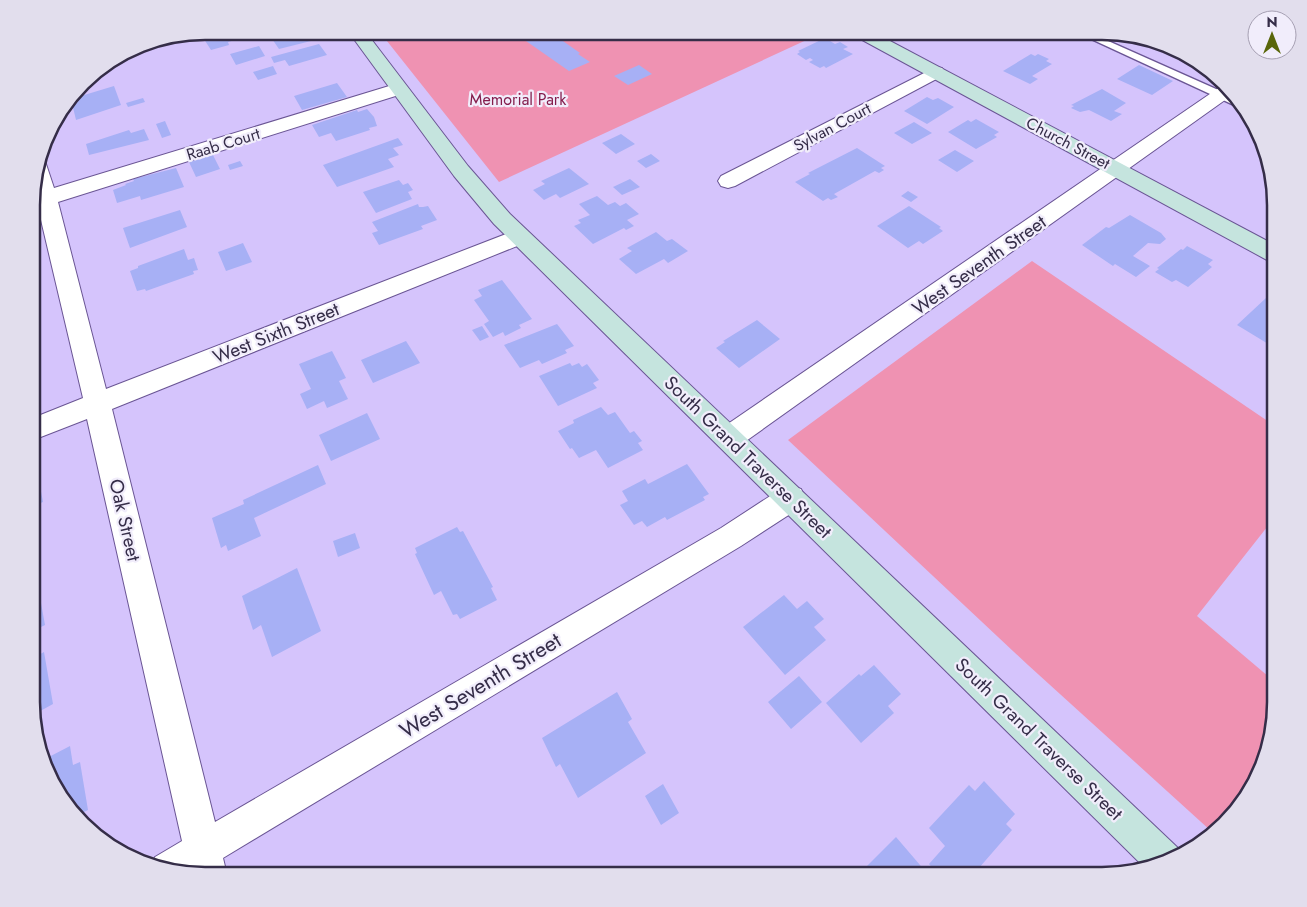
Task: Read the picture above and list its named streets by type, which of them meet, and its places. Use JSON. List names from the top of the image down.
{
  "streets": {
    "main road": ["Church Street", "South Grand Traverse Street"],
    "street": [
      "Sylvan Court",
      "Raab Court",
      "West Seventh Street",
      "West Sixth Street",
      "Oak Street"
    ]
  },
  "crossings": [
    ["Sylvan Court", "Church Street"],
    ["Church Street", "West Seventh Street"],
    ["Raab Court", "South Grand Traverse Street"],
    ["Raab Court", "Oak Street"],
    ["West Seventh Street", "South Grand Traverse Street"],
    ["West Seventh Street", "Oak Street"],
    ["West Sixth Street", "South Grand Traverse Street"],
    ["West Sixth Street", "Oak Street"]
  ],
  "parks": ["Memorial Park"],
  "north": "top"
}
